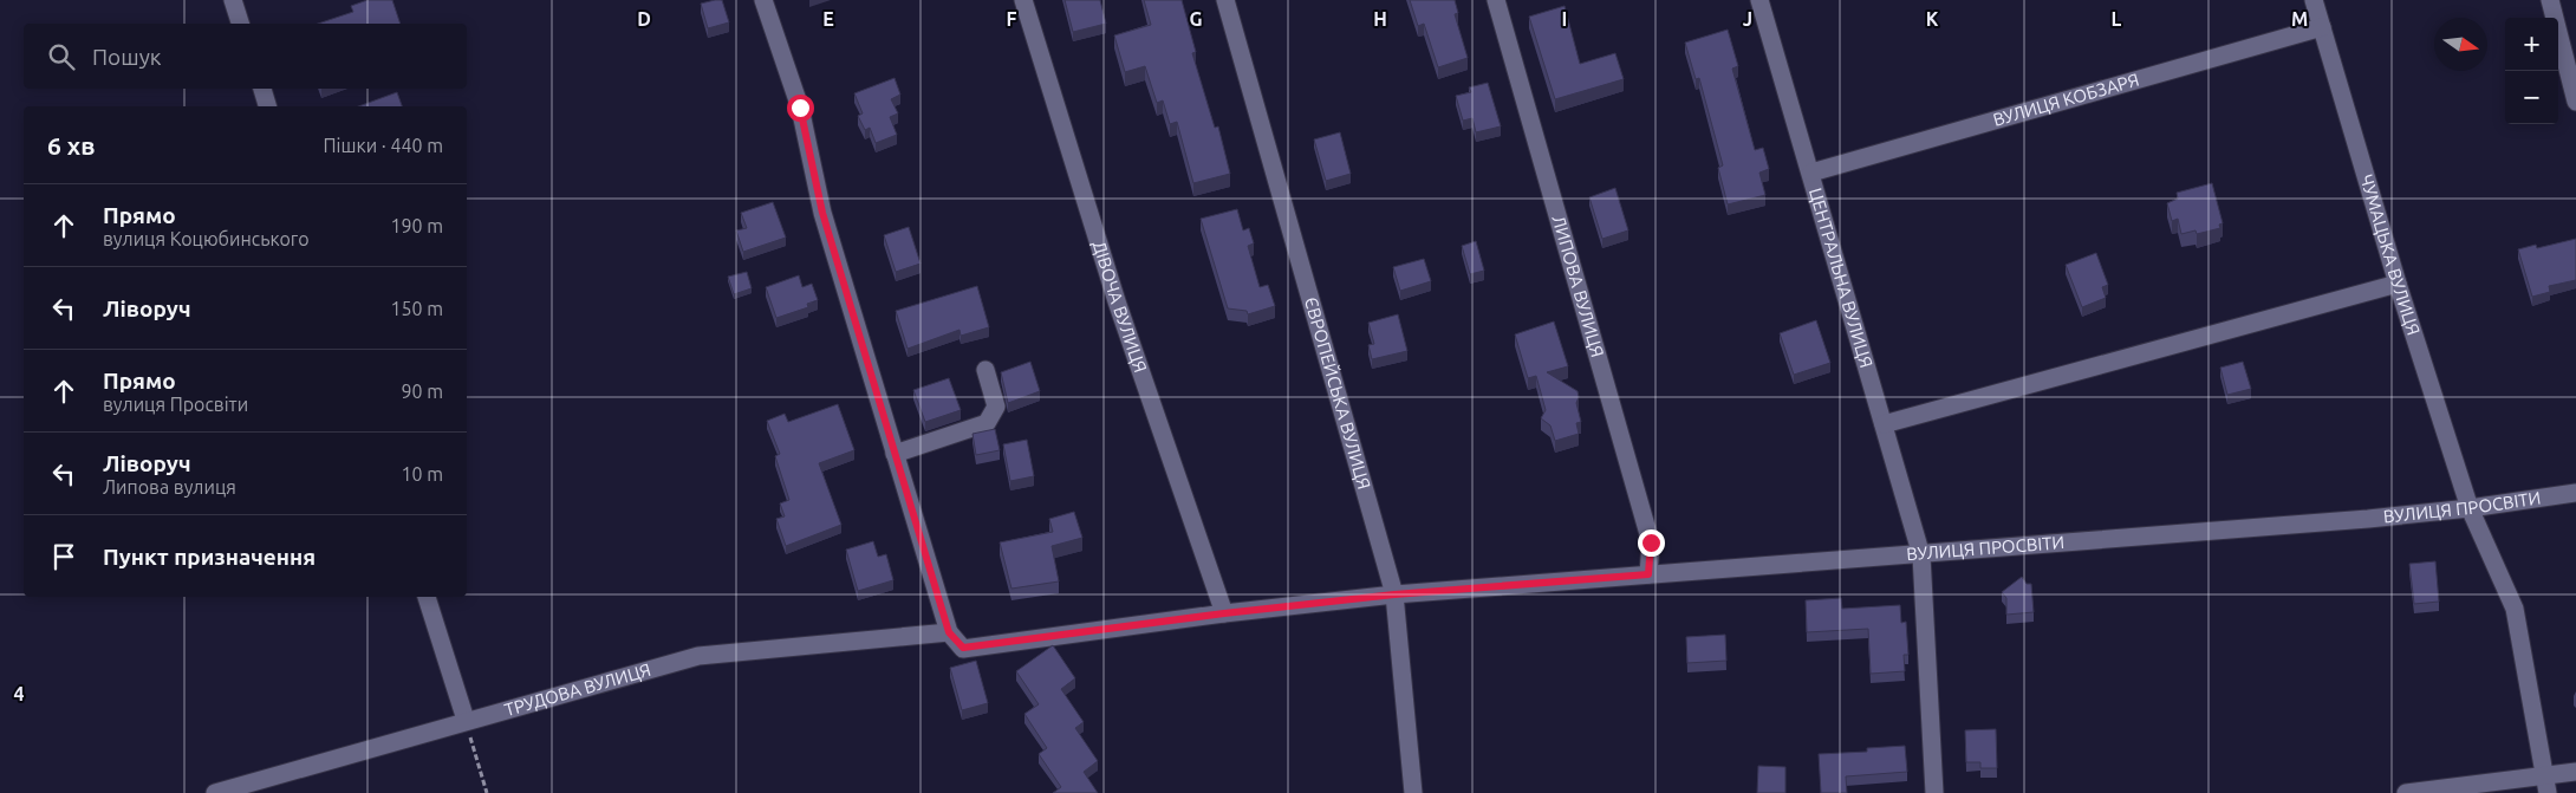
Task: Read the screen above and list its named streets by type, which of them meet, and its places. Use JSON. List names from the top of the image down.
{
  "streets": {
    "street": [
      "ВУЛИЦЯ КОБЗАРЯ",
      "ЧУМАЦЬКА ВУЛИЦЯ",
      "ЦЕНТРАЛЬНА ВУЛИЦЯ",
      "ЛИПОВА ВУЛИЦЯ",
      "ДІВОЧА ВУЛИЦЯ",
      "ЄВРОПЕЙСЬКА ВУЛИЦЯ",
      "ВУЛИЦЯ ПРОСВІТИ",
      "ТРУДОВА ВУЛИЦЯ"
    ]
  },
  "crossings": [
    ["ВУЛИЦЯ КОБЗАРЯ", "ЧУМАЦЬКА ВУЛИЦЯ"],
    ["ВУЛИЦЯ КОБЗАРЯ", "ЦЕНТРАЛЬНА ВУЛИЦЯ"],
    ["ЧУМАЦЬКА ВУЛИЦЯ", "ВУЛИЦЯ ПРОСВІТИ"],
    ["ЦЕНТРАЛЬНА ВУЛИЦЯ", "ВУЛИЦЯ ПРОСВІТИ"],
    ["ЛИПОВА ВУЛИЦЯ", "ВУЛИЦЯ ПРОСВІТИ"],
    ["ДІВОЧА ВУЛИЦЯ", "ВУЛИЦЯ ПРОСВІТИ"],
    ["ЄВРОПЕЙСЬКА ВУЛИЦЯ", "ВУЛИЦЯ ПРОСВІТИ"],
    ["ВУЛИЦЯ ПРОСВІТИ", "ТРУДОВА ВУЛИЦЯ"]
  ],
  "north": "right",
  "page": {
    "map_buttons": ["+", "−"],
    "search": "Пошук",
    "heading": ["6 хв", "Пішки · 440 m"],
    "list": [
      ["Прямо", "вулиця Коцюбинського", "190 m"],
      ["Ліворуч", "150 m"],
      ["Прямо", "вулиця Просвіти", "90 m"],
      ["Ліворуч", "Липова вулиця", "10 m"],
      "Пункт призначення"
    ]
  },
  "grid": {
    "columns": [
      "D",
      "E",
      "F",
      "G",
      "H",
      "I",
      "J",
      "K",
      "L",
      "M"
    ],
    "rows": ["4"]
  }
}
